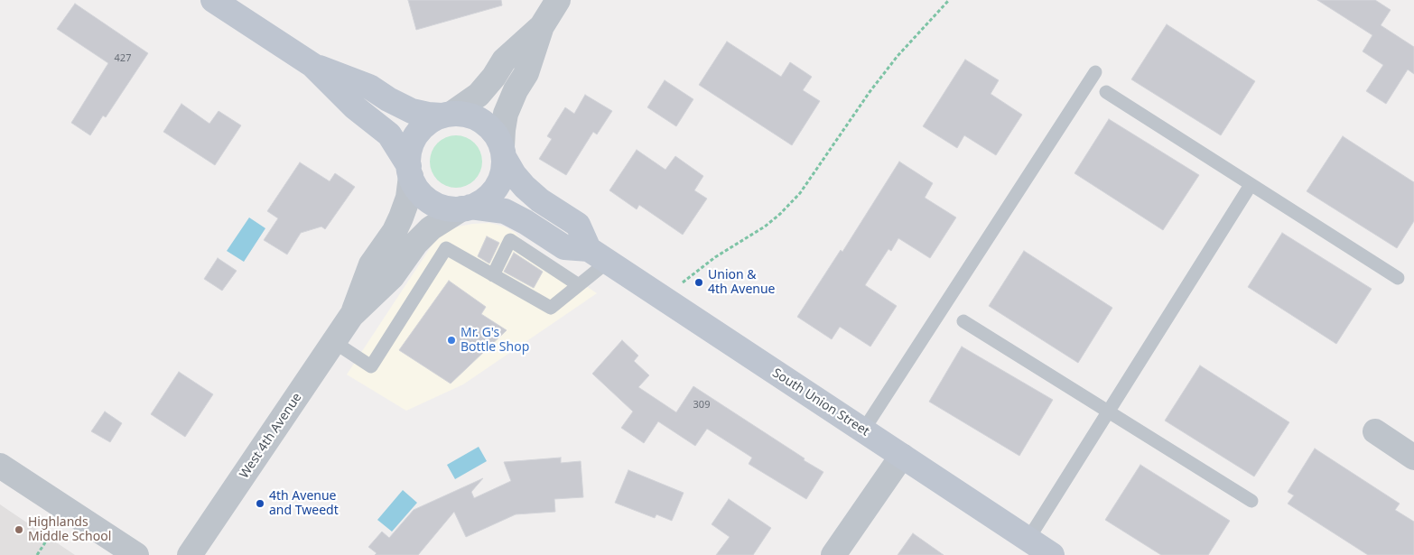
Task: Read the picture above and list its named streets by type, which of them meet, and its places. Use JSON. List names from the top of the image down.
{
  "streets": {
    "main road": ["South Union Street"],
    "street": ["West 4th Avenue"]
  },
  "crossings": [
    ["South Union Street", "West 4th Avenue"]
  ],
  "places": [
    "Union & 4th Avenue",
    "Mr. G's Bottle Shop",
    "4th Avenue and Tweedt",
    "Highlands Middle School"
  ],
  "house_numbers": ["427", "309"]
}
